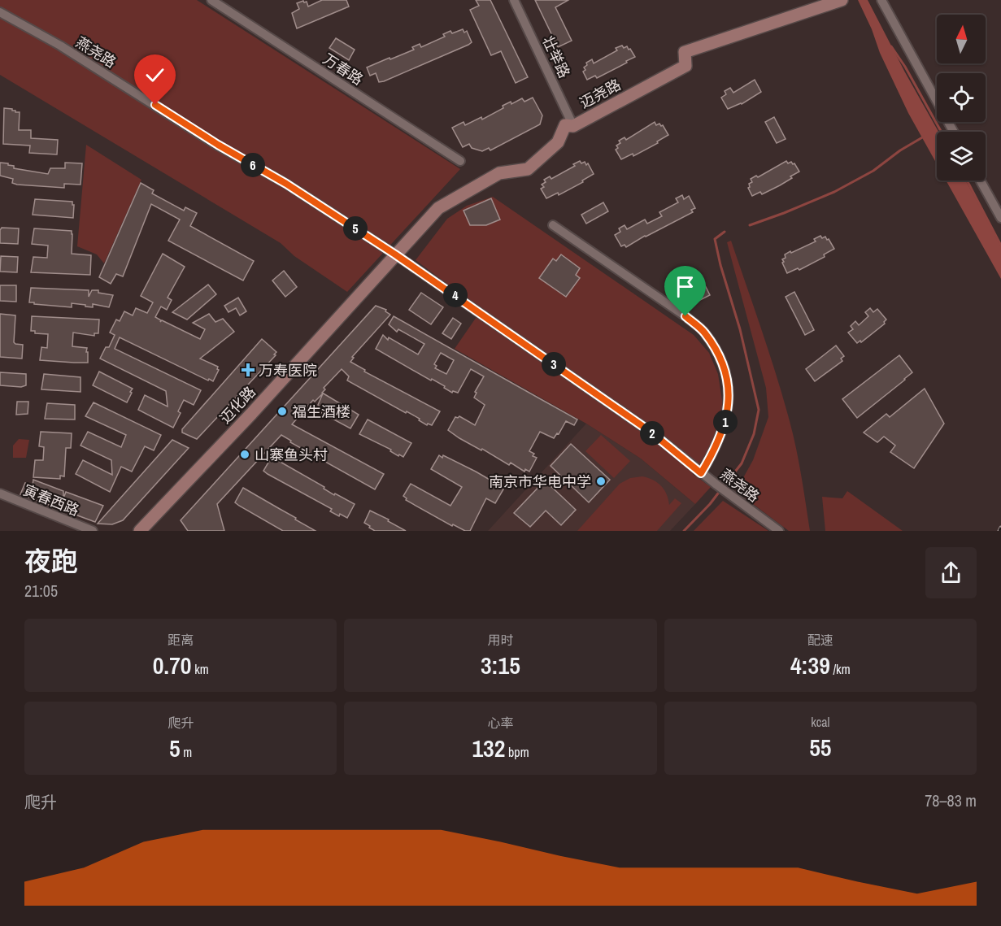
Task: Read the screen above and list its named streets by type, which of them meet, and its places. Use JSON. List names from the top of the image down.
{
  "streets": {
    "street": [
      "燕尧路",
      "壮举路",
      "万春路",
      "迈尧路",
      "迈化路",
      "寅春西路"
    ]
  },
  "crossings": [
    ["燕尧路", "迈尧路"],
    ["燕尧路", "迈化路"],
    ["壮举路", "迈尧路"],
    ["迈尧路", "迈化路"]
  ],
  "places": {
    "health": ["万寿医院"],
    "other": ["福生酒楼", "山寨鱼头村", "南京市华电中学"]
  },
  "north": "top",
  "page": {
    "pins": [
      "6",
      "5",
      "4",
      "3",
      "1",
      "2"
    ],
    "heading": ["夜跑", "21:05"],
    "stats": [
      ["距离", "0.70 km"],
      ["用时", "3:15"],
      ["配速", "4:39 /km"],
      ["爬升", "5 m"],
      ["心率", "132 bpm"],
      ["kcal", "55"]
    ],
    "chart": ["爬升", "78–83 m"]
  }
}
